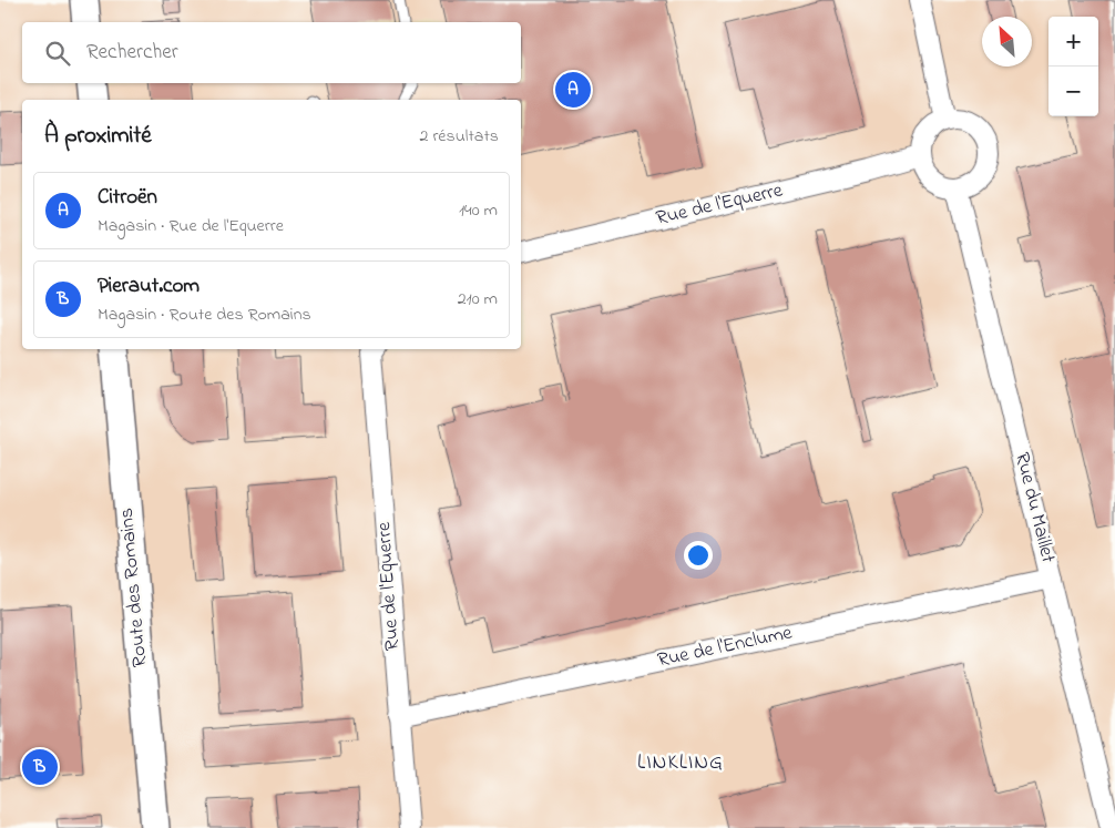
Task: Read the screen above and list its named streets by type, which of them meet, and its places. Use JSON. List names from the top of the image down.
{
  "streets": {
    "street": [
      "Rue de l'Equerre",
      "Rue du Maillet",
      "Route des Romains",
      "Rue de l'Enclume"
    ]
  },
  "crossings": [
    ["Rue de l'Equerre", "Rue du Maillet"],
    ["Rue de l'Equerre", "Rue de l'Enclume"],
    ["Rue du Maillet", "Rue de l'Enclume"]
  ],
  "districts": ["LINKLING"],
  "north": "top left",
  "page": {
    "map_buttons": ["+", "−"],
    "search": "Rechercher",
    "pins": ["A", "B"],
    "heading": ["À proximité", "2 résultats"],
    "list": [
      {
        "mark": "A",
        "name": "Citroën",
        "note": "Magasin · Rue de l'Equerre",
        "value": "140 m"
      },
      {
        "mark": "B",
        "name": "Pieraut.com",
        "note": "Magasin · Route des Romains",
        "value": "210 m"
      }
    ]
  }
}
